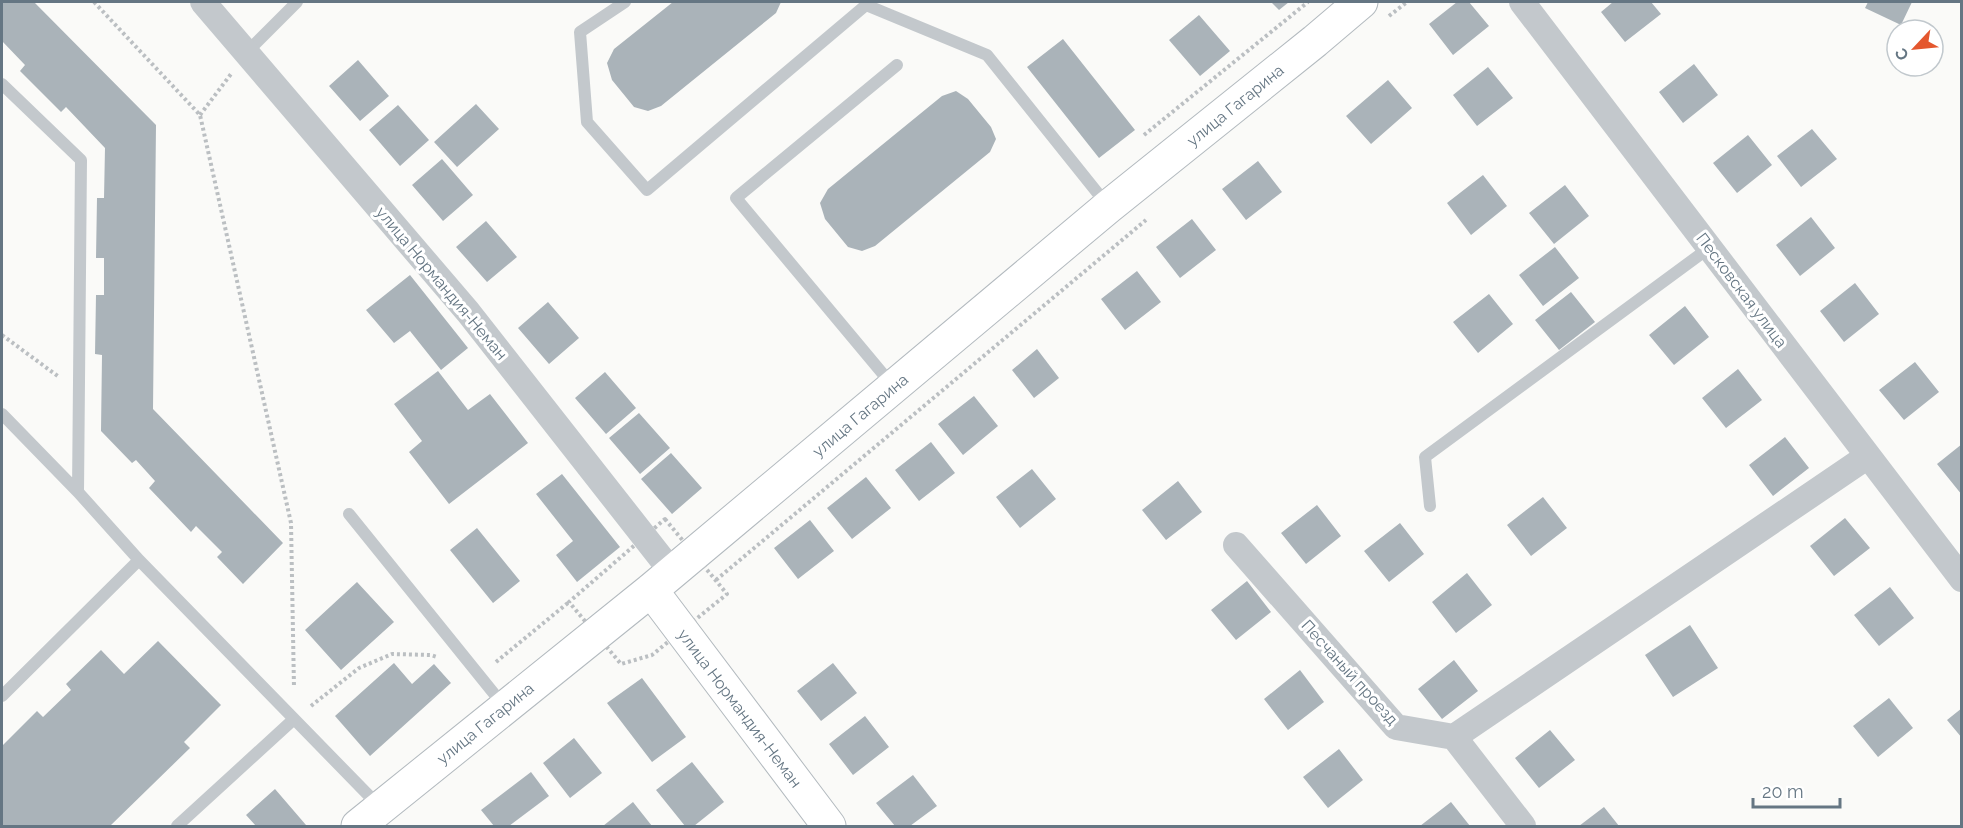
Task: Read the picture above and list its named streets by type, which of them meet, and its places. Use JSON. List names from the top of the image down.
{
  "streets": {
    "main road": ["улица Гагарина", "улица Нормандия-Неман"],
    "street": ["Песковская улица", "Песчаный проезд"]
  },
  "crossings": [
    ["улица Гагарина", "улица Нормандия-Неман"]
  ],
  "scale_bar": "20 m",
  "north": "bottom left"
}
